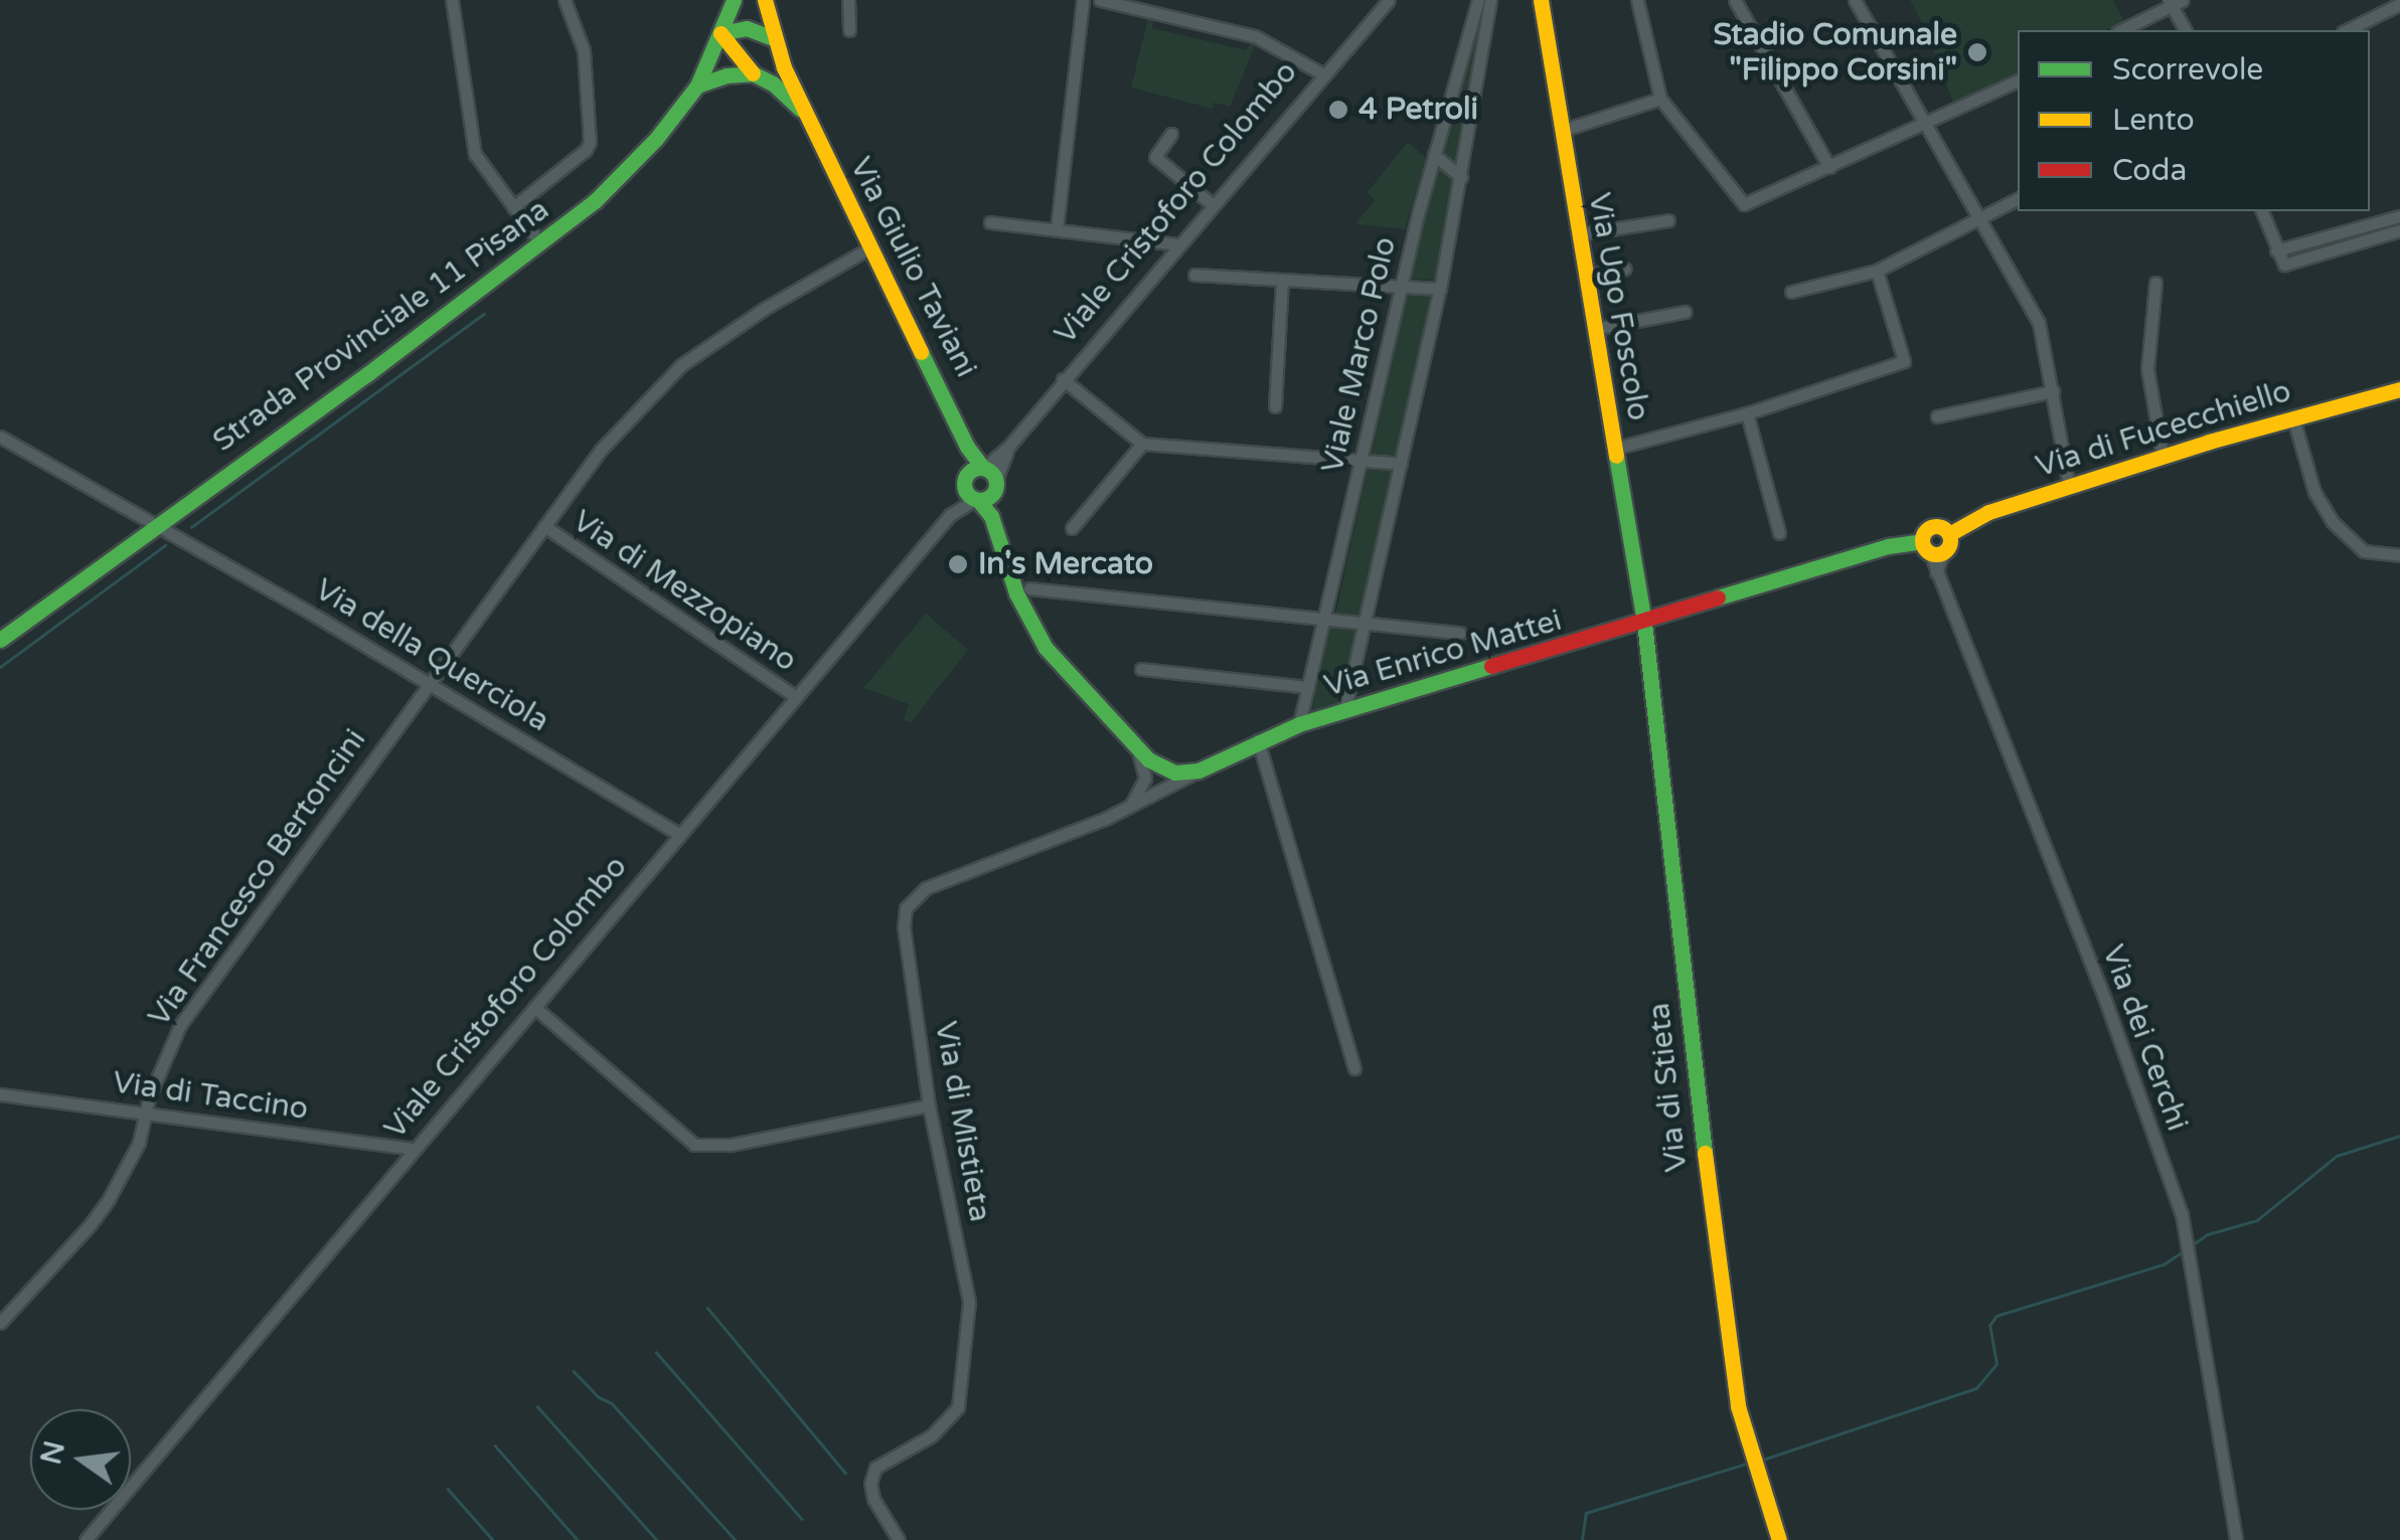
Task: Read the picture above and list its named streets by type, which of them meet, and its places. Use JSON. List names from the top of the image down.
{
  "streets": {
    "main road": [
      "Viale Cristoforo Colombo",
      "Via Giulio Taviani",
      "Via Ugo Foscolo",
      "Strada Provinciale 11 Pisana",
      "Via di Fucecchiello",
      "Via Enrico Mattei",
      "Via di Stieta"
    ],
    "street": [
      "Viale Marco Polo",
      "Via di Mezzopiano",
      "Via della Querciola",
      "Via Francesco Bertoncini",
      "Via dei Cerchi",
      "Via di Taccino",
      "Via di Mistieta"
    ]
  },
  "crossings": [
    ["Viale Cristoforo Colombo", "Via Giulio Taviani"],
    ["Viale Cristoforo Colombo", "Via di Mezzopiano"],
    ["Viale Cristoforo Colombo", "Via della Querciola"],
    ["Viale Cristoforo Colombo", "Via di Taccino"],
    ["Via Giulio Taviani", "Strada Provinciale 11 Pisana"],
    ["Via Giulio Taviani", "Via Francesco Bertoncini"],
    ["Via Ugo Foscolo", "Via Enrico Mattei"],
    ["Via Ugo Foscolo", "Via di Stieta"],
    ["Strada Provinciale 11 Pisana", "Via della Querciola"],
    ["Viale Marco Polo", "Via Enrico Mattei"],
    ["Via di Fucecchiello", "Via dei Cerchi"],
    ["Via di Mezzopiano", "Via Francesco Bertoncini"],
    ["Via Enrico Mattei", "Via di Stieta"],
    ["Via Enrico Mattei", "Via di Mistieta"],
    ["Via della Querciola", "Via Francesco Bertoncini"],
    ["Via Francesco Bertoncini", "Via di Taccino"]
  ],
  "places": ["Stadio Comunale \"Filippo Corsini\"", "4 Petroli", "In's Mercato"],
  "legend": ["Scorrevole", "Lento", "Coda"],
  "north": "left"
}
